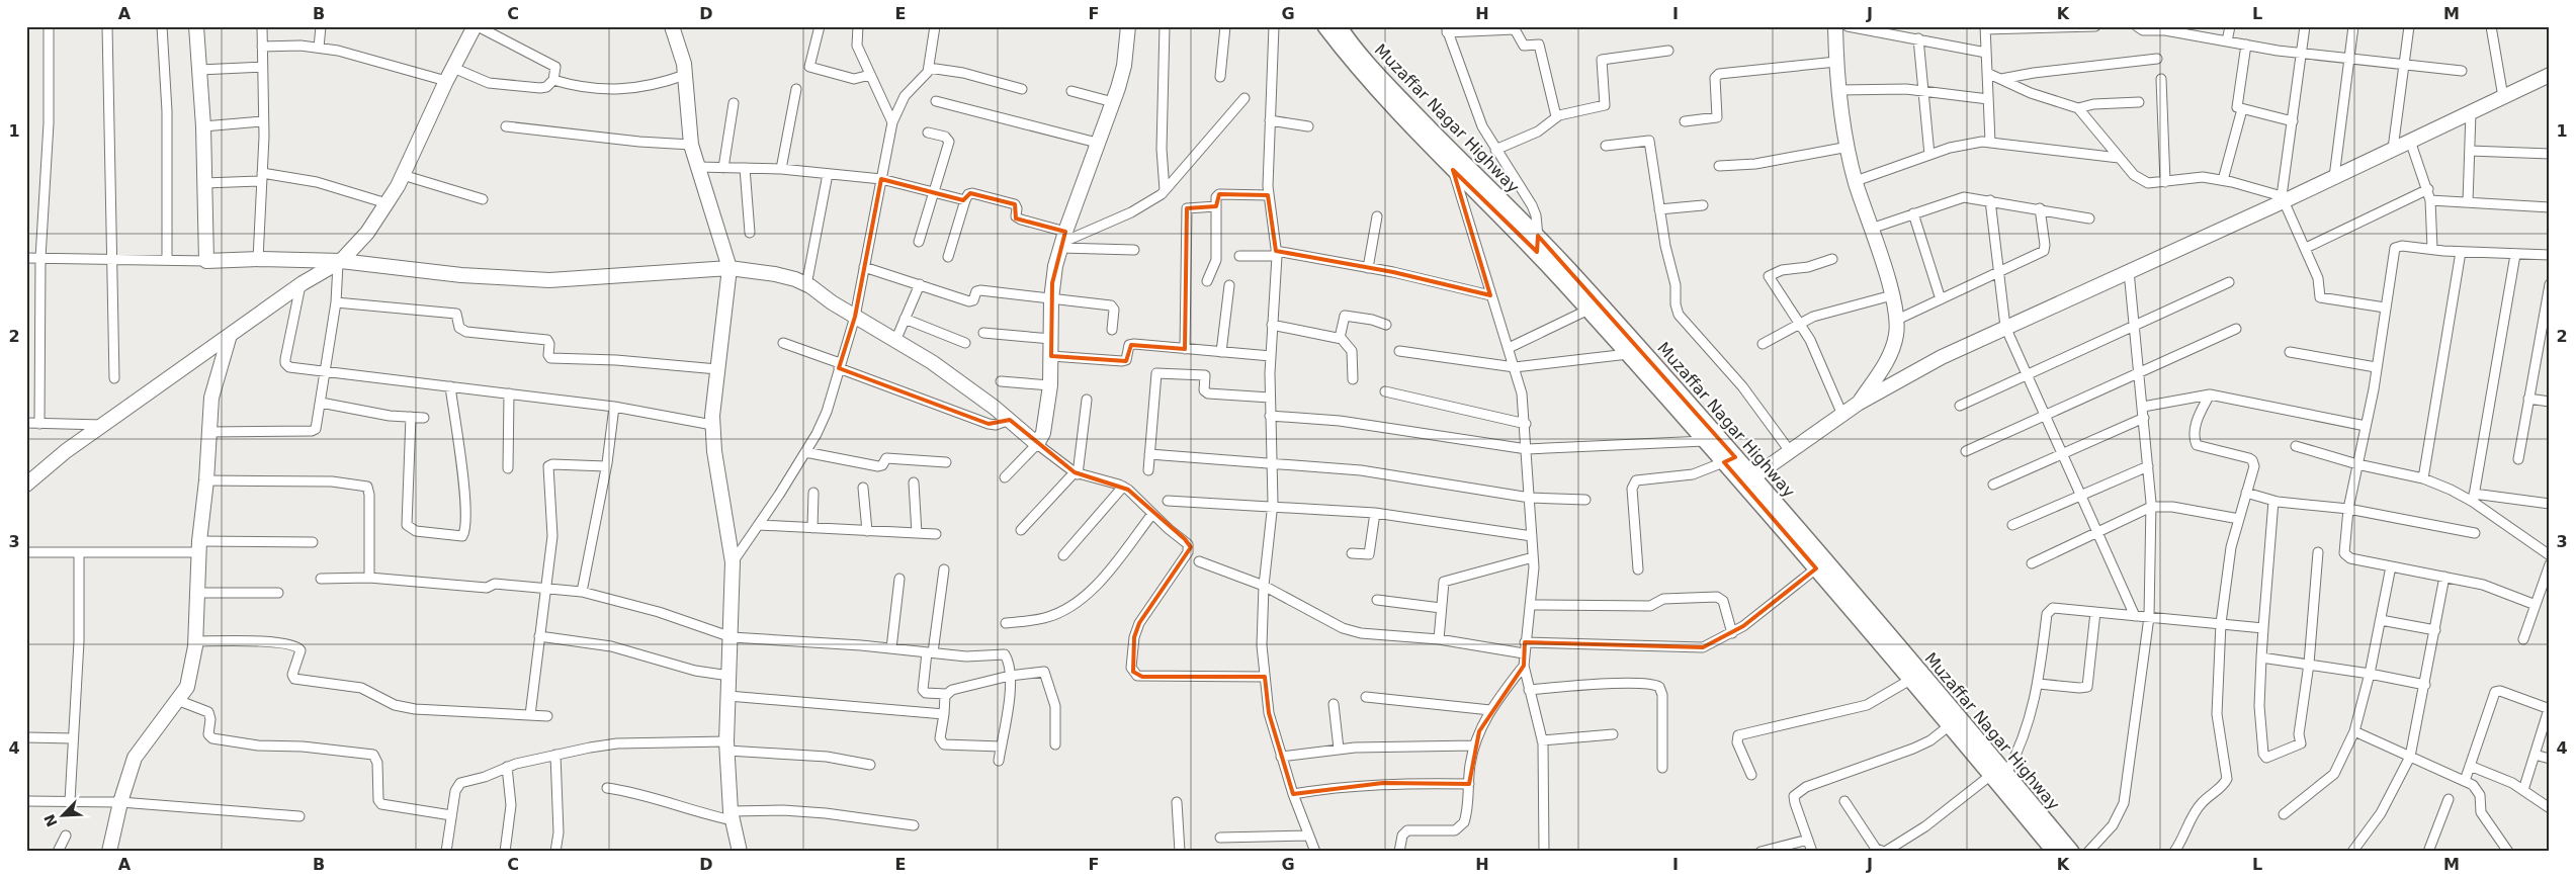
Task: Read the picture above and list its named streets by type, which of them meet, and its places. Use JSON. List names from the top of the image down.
{
  "streets": {
    "main road": ["Muzaffar Nagar Highway"]
  },
  "north": "bottom left",
  "grid": {
    "columns": [
      "A",
      "B",
      "C",
      "D",
      "E",
      "F",
      "G",
      "H",
      "I",
      "J",
      "K",
      "L",
      "M"
    ],
    "rows": [
      "1",
      "2",
      "3",
      "4"
    ]
  }
}
